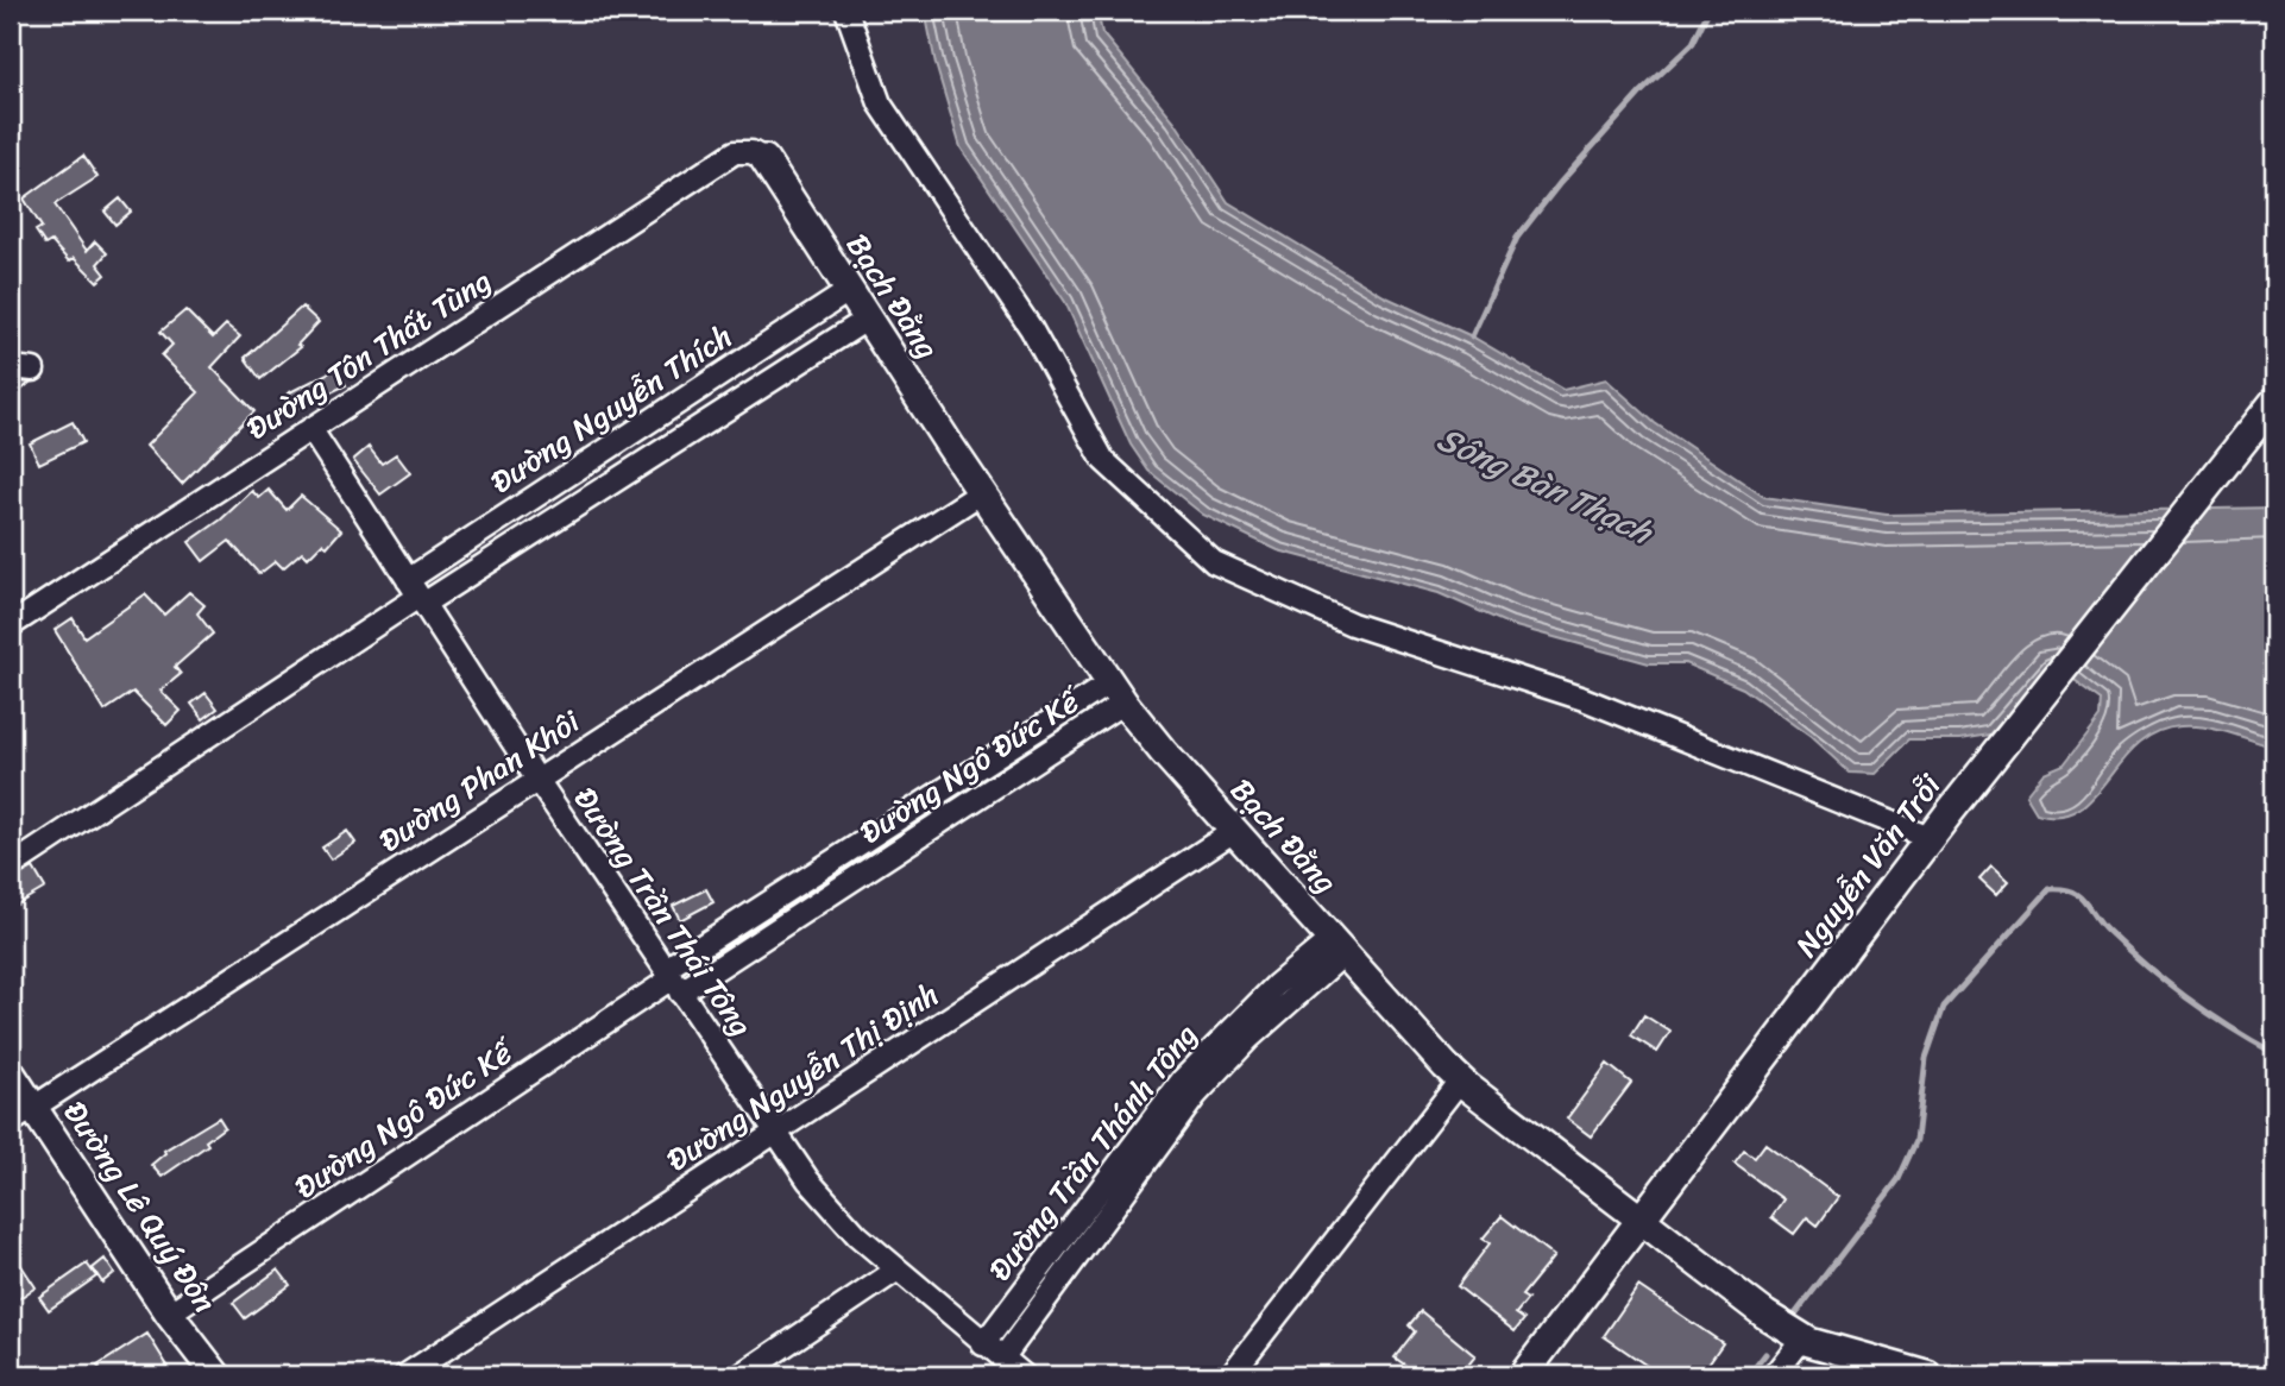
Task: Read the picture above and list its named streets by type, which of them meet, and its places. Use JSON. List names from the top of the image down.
{
  "streets": {
    "street": [
      "Bạch Đằng",
      "Đường Tôn Thất Tùng",
      "Đường Nguyễn Thích",
      "Đường Ngô Đức Kế",
      "Đường Phan Khôi",
      "Nguyễn Văn Trỗi",
      "Đường Trần Thái Tông",
      "Đường Nguyễn Thị Định",
      "Đường Trần Thánh Tông",
      "Đường Lê Quý Đôn"
    ]
  },
  "crossings": [
    ["Bạch Đằng", "Đường Tôn Thất Tùng"],
    ["Bạch Đằng", "Đường Nguyễn Thích"],
    ["Bạch Đằng", "Đường Ngô Đức Kế"],
    ["Bạch Đằng", "Đường Phan Khôi"],
    ["Bạch Đằng", "Nguyễn Văn Trỗi"],
    ["Bạch Đằng", "Đường Nguyễn Thị Định"],
    ["Bạch Đằng", "Đường Trần Thánh Tông"],
    ["Đường Tôn Thất Tùng", "Đường Trần Thái Tông"],
    ["Đường Nguyễn Thích", "Đường Trần Thái Tông"],
    ["Đường Ngô Đức Kế", "Đường Trần Thái Tông"],
    ["Đường Ngô Đức Kế", "Đường Lê Quý Đôn"],
    ["Đường Phan Khôi", "Đường Trần Thái Tông"],
    ["Đường Phan Khôi", "Đường Lê Quý Đôn"],
    ["Đường Trần Thái Tông", "Đường Nguyễn Thị Định"],
    ["Đường Trần Thái Tông", "Đường Trần Thánh Tông"]
  ],
  "water": ["Sông Bàn Thạch"]
}
